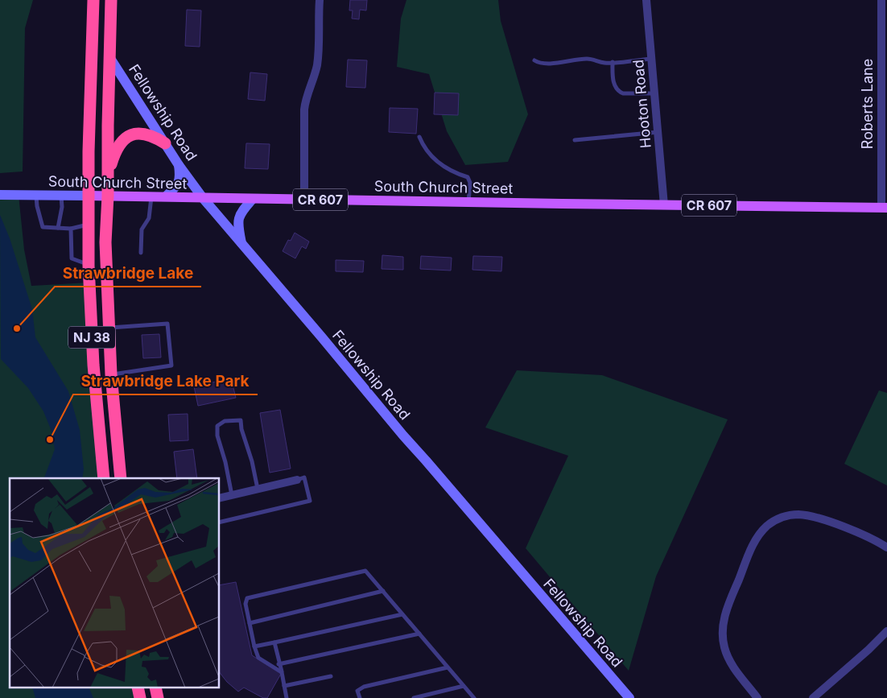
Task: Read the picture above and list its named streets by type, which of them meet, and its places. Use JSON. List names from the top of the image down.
{
  "streets": {
    "highway": ["NJ 38"],
    "main road": ["South Church Street", "CR 607"],
    "street": ["Hooton Road", "Roberts Lane", "Fellowship Road"]
  },
  "crossings": [
    ["Hooton Road", "South Church Street"],
    ["Roberts Lane", "South Church Street"],
    ["Fellowship Road", "South Church Street"],
    ["Fellowship Road", "NJ 38"],
    ["South Church Street", "NJ 38"]
  ],
  "places": ["Strawbridge Lake", "Strawbridge Lake Park"]
}
